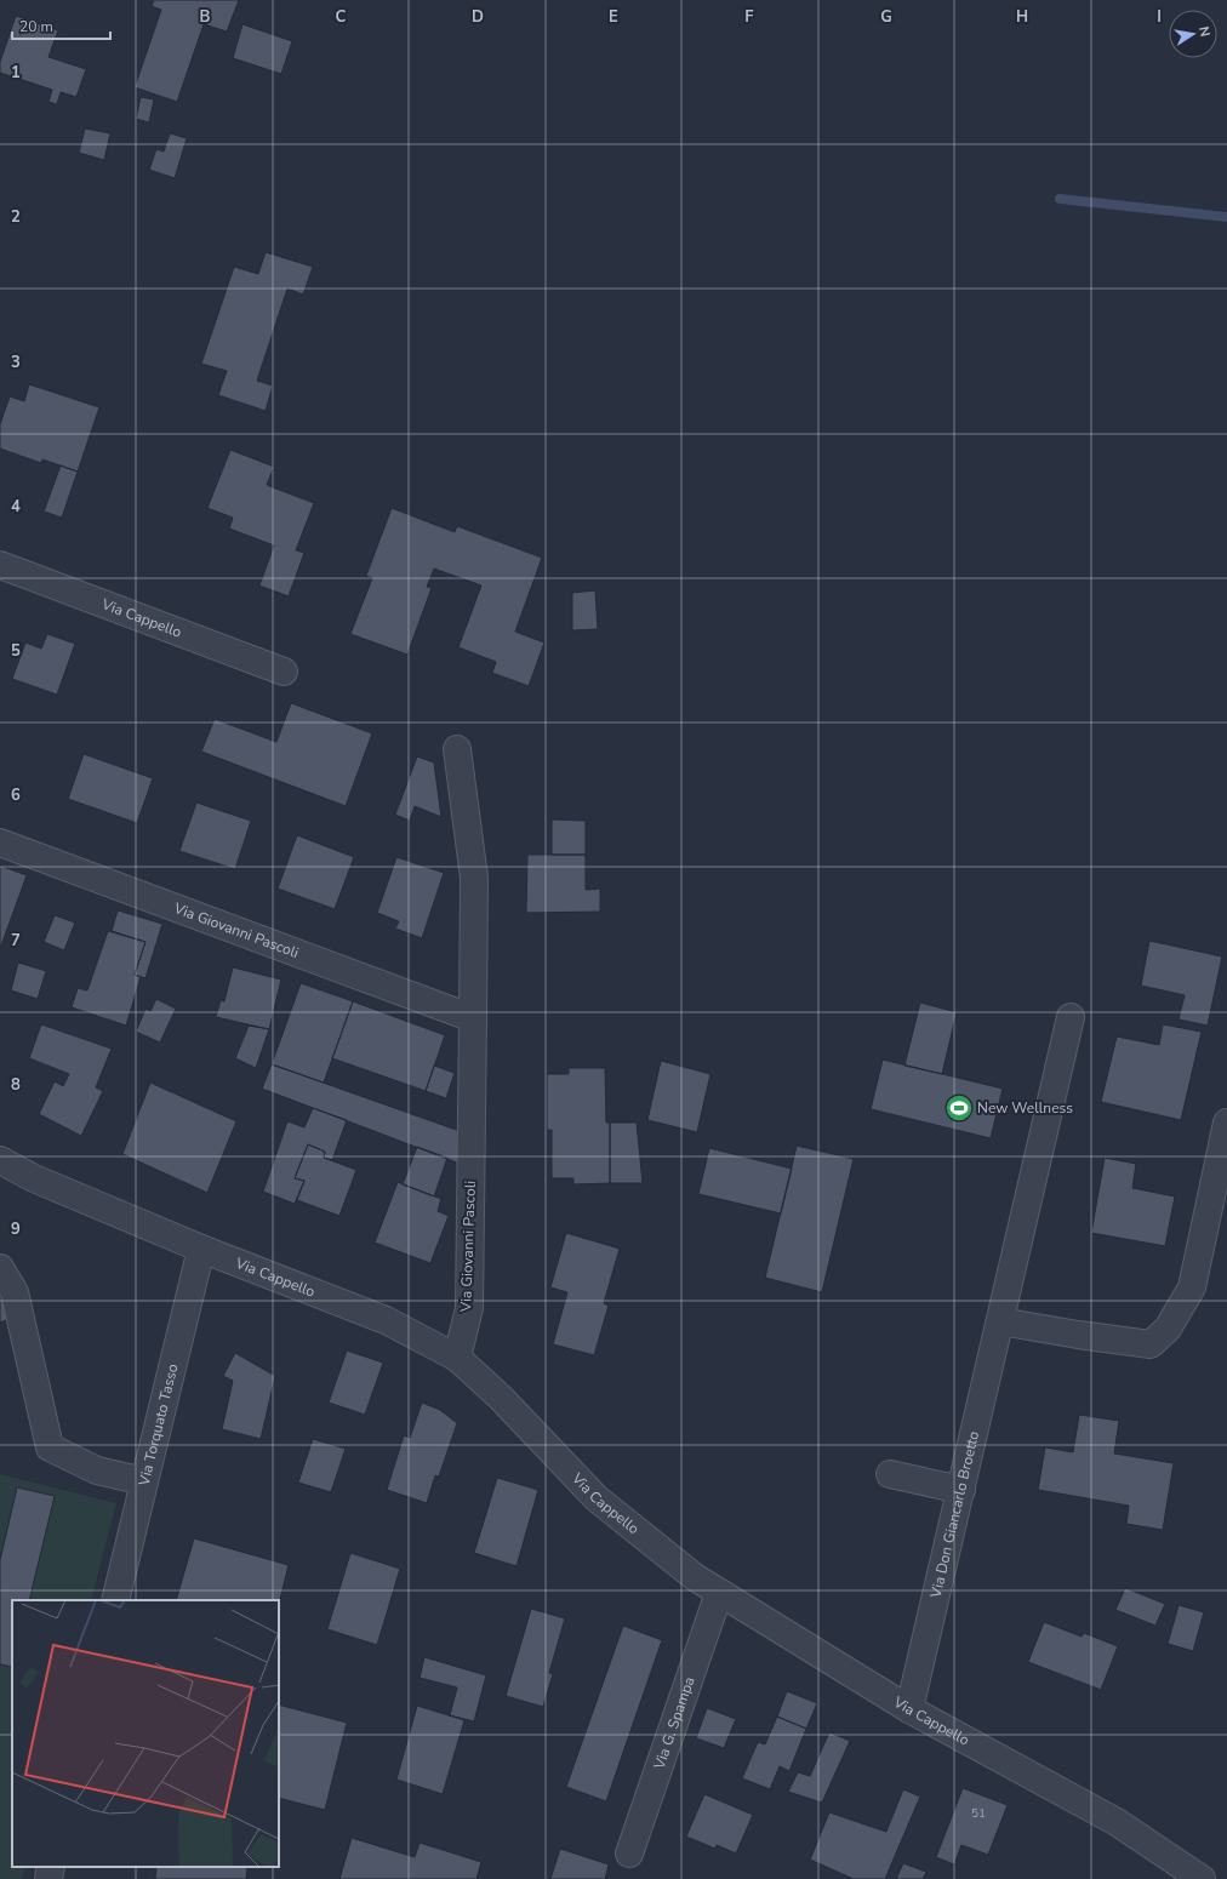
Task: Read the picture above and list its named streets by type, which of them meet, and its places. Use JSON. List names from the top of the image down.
{
  "streets": {
    "street": [
      "Via Cappello",
      "Via Giovanni Pascoli",
      "Via Torquato Tasso",
      "Via Don Giancarlo Broetto",
      "Via G. Spampa"
    ]
  },
  "crossings": [
    ["Via Cappello", "Via Giovanni Pascoli"],
    ["Via Cappello", "Via Torquato Tasso"],
    ["Via Cappello", "Via Don Giancarlo Broetto"],
    ["Via Cappello", "Via G. Spampa"]
  ],
  "places": {
    "sports": ["New Wellness"]
  },
  "house_numbers": ["51"],
  "scale_bar": "20 m",
  "north": "right",
  "grid": {
    "columns": [
      "B",
      "C",
      "D",
      "E",
      "F",
      "G",
      "H",
      "I"
    ],
    "rows": [
      "1",
      "2",
      "3",
      "4",
      "5",
      "6",
      "7",
      "8",
      "9"
    ]
  }
}
